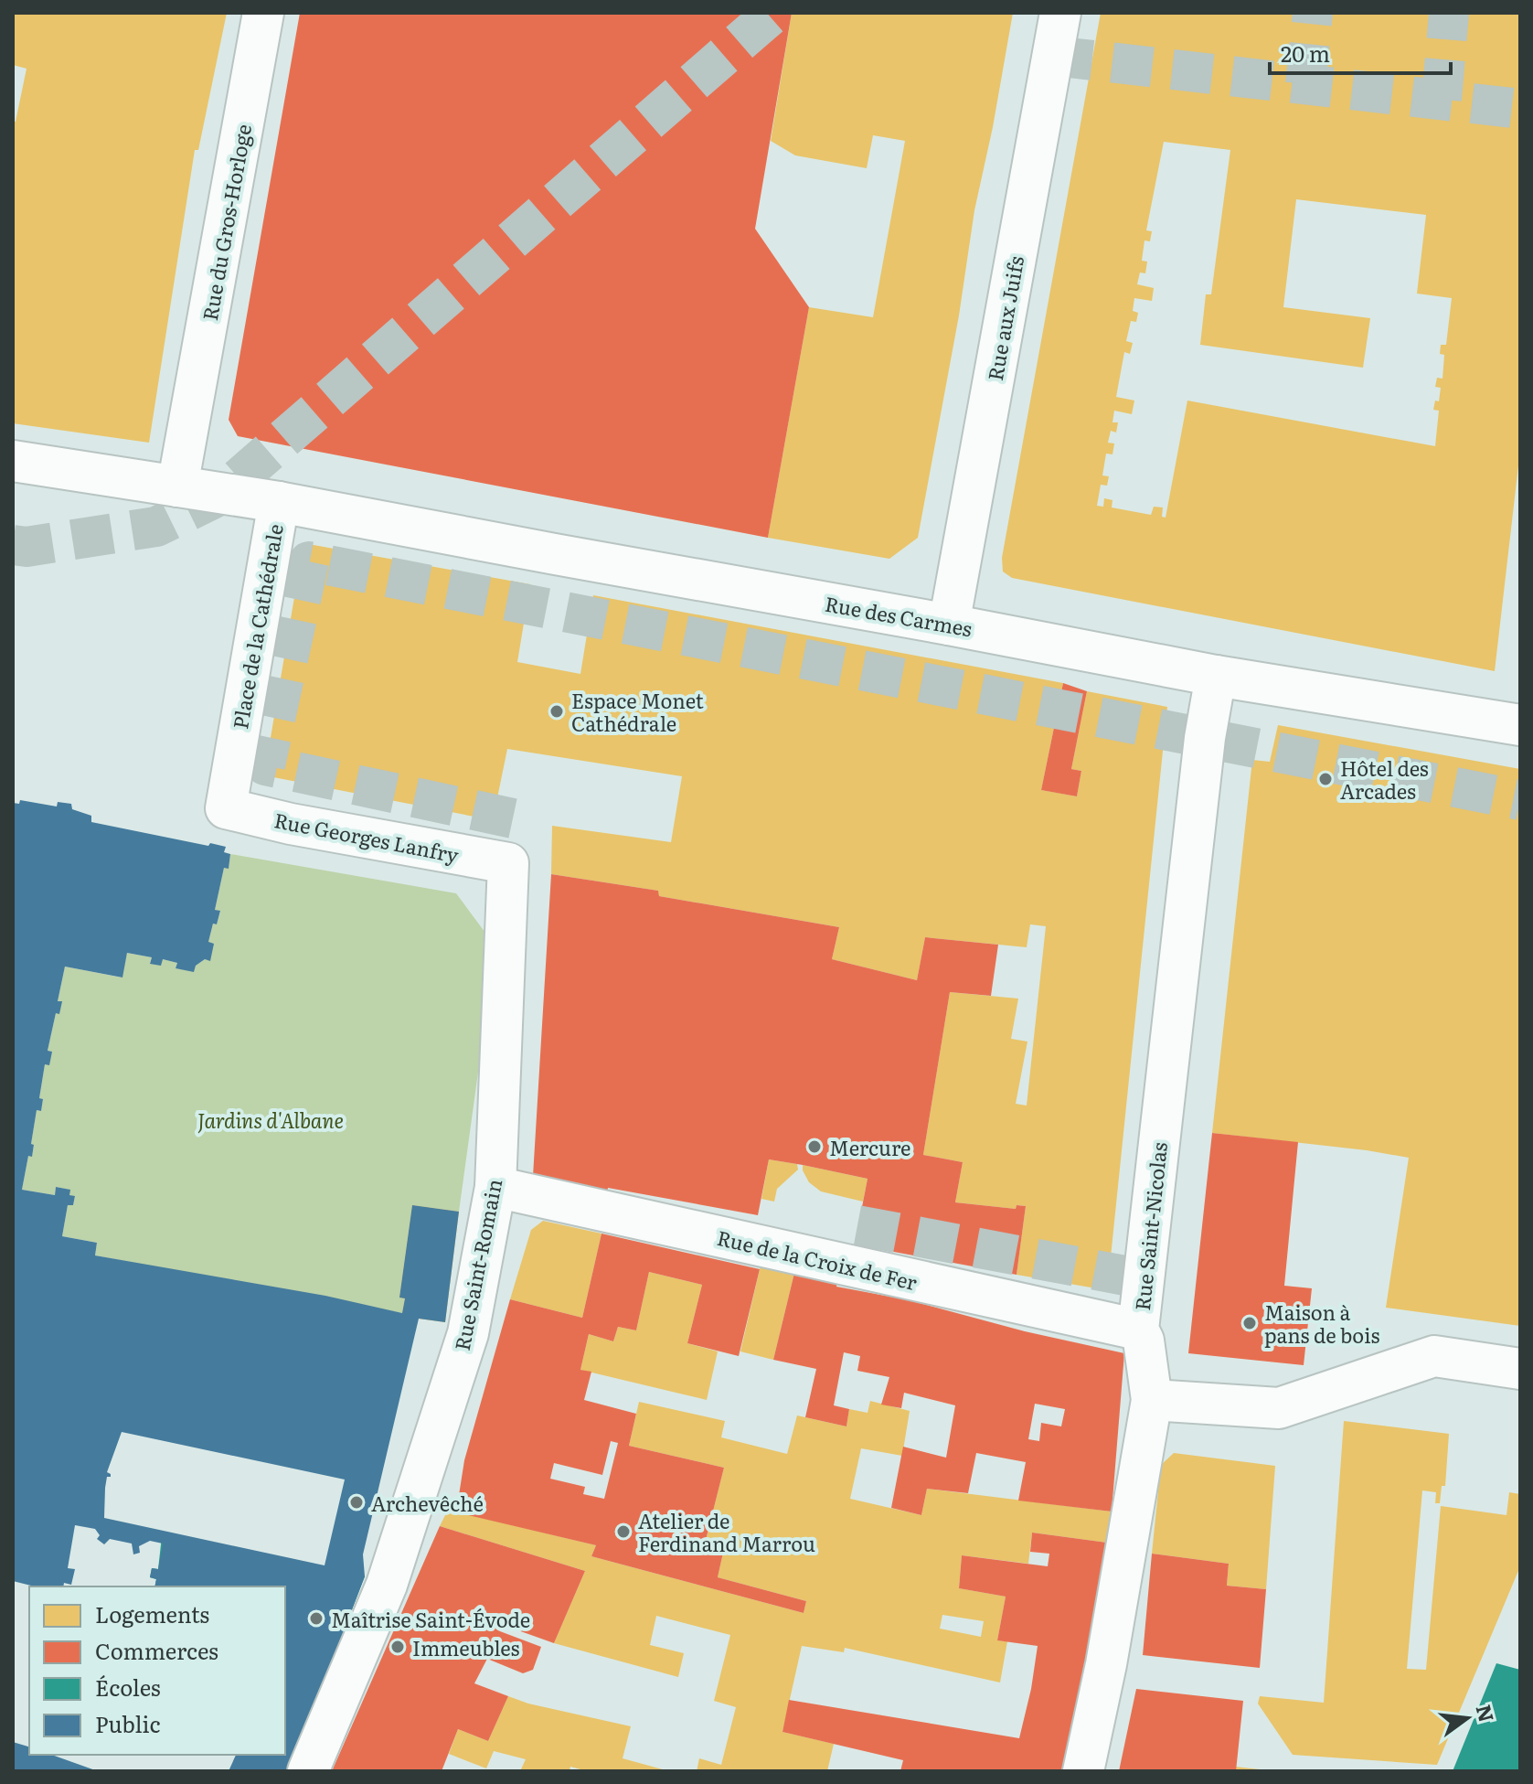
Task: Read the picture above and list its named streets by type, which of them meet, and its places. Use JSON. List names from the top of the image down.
{
  "streets": {
    "street": [
      "Rue du Gros-Horloge",
      "Rue aux Juifs",
      "Rue des Carmes",
      "Place de la Cathédrale",
      "Rue Georges Lanfry",
      "Rue Saint-Nicolas",
      "Rue de la Croix de Fer",
      "Rue Saint-Romain"
    ]
  },
  "crossings": [
    ["Rue du Gros-Horloge", "Place de la Cathédrale"],
    ["Rue aux Juifs", "Rue des Carmes"],
    ["Rue des Carmes", "Place de la Cathédrale"],
    ["Rue des Carmes", "Rue Saint-Nicolas"],
    ["Place de la Cathédrale", "Rue Georges Lanfry"],
    ["Rue Georges Lanfry", "Rue Saint-Romain"],
    ["Rue Saint-Nicolas", "Rue de la Croix de Fer"],
    ["Rue de la Croix de Fer", "Rue Saint-Romain"]
  ],
  "parks": ["Jardins d'Albane"],
  "places": [
    "Espace Monet Cathédrale",
    "Hôtel des Arcades",
    "Mercure",
    "Maison à pans de bois",
    "Archevêché",
    "Atelier de Ferdinand Marrou",
    "Maîtrise Saint-Évode",
    "Immeubles"
  ],
  "legend": [
    "Logements",
    "Commerces",
    "Écoles",
    "Public"
  ],
  "scale_bar": "20 m",
  "north": "right"
}
